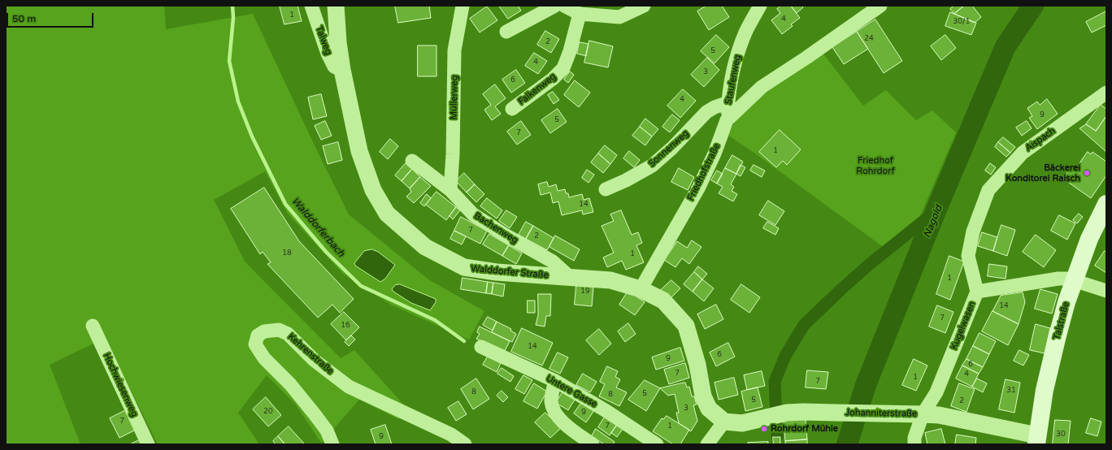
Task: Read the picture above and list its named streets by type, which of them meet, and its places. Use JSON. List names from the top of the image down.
{
  "streets": {
    "main road": ["Talstraße"],
    "street": [
      "Talweg",
      "Staufenweg",
      "Falkenweg",
      "Müllerweg",
      "Aispach",
      "Sonnenweg",
      "Friedhofstraße",
      "Bachenweg",
      "Walddorfer Straße",
      "Kugelwasen",
      "Kehrenstraße",
      "Hochwiesenweg",
      "Untere Gasse",
      "Johanniterstraße"
    ]
  },
  "crossings": [
    ["Talweg", "Walddorfer Straße"],
    ["Staufenweg", "Sonnenweg"],
    ["Staufenweg", "Friedhofstraße"],
    ["Müllerweg", "Bachenweg"],
    ["Aispach", "Kugelwasen"],
    ["Friedhofstraße", "Walddorfer Straße"],
    ["Bachenweg", "Walddorfer Straße"],
    ["Walddorfer Straße", "Johanniterstraße"],
    ["Talstraße", "Kugelwasen"],
    ["Talstraße", "Johanniterstraße"],
    ["Kugelwasen", "Johanniterstraße"]
  ],
  "water": ["Nagold", "Walddorferbach"],
  "parks": ["Friedhof Rohrdorf"],
  "places": ["Bäckerei Konditorei Raisch", "Rohrdorf Mühle"],
  "house_numbers": [
    "1",
    "4",
    "30/1",
    "24",
    "2",
    "5",
    "4",
    "3",
    "6",
    "4",
    "9",
    "5",
    "7",
    "1",
    "14",
    "7",
    "2",
    "18",
    "1",
    "1",
    "19",
    "14",
    "7",
    "16",
    "14",
    "6",
    "9",
    "6",
    "7",
    "4",
    "1",
    "7",
    "31",
    "8",
    "5",
    "8",
    "5",
    "2",
    "3",
    "20",
    "9",
    "7",
    "7",
    "1",
    "30",
    "9"
  ],
  "scale_bar": "50 m"
}
